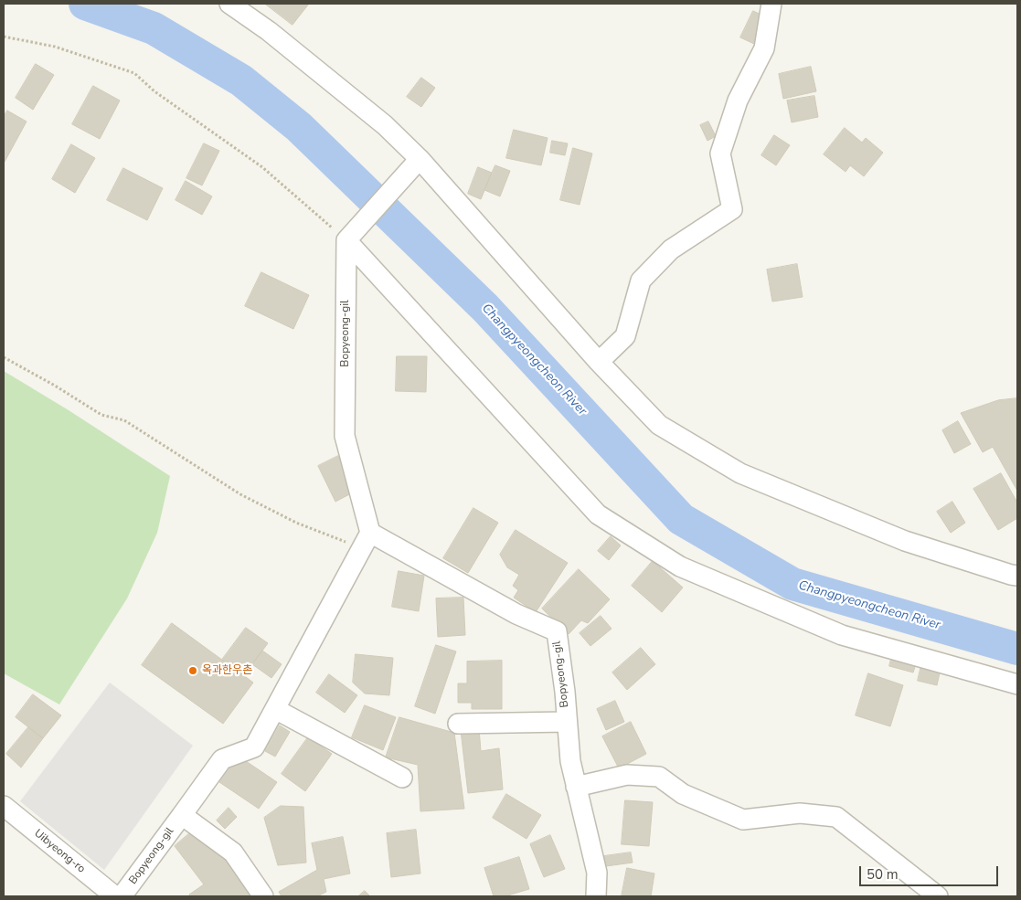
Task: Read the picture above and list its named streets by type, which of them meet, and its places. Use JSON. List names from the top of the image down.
{
  "streets": {
    "street": ["Bopyeong-gil", "Uibyeong-ro"]
  },
  "water": ["Changpyeongcheon River"],
  "places": ["옥과한우촌"],
  "scale_bar": "50 m"
}
